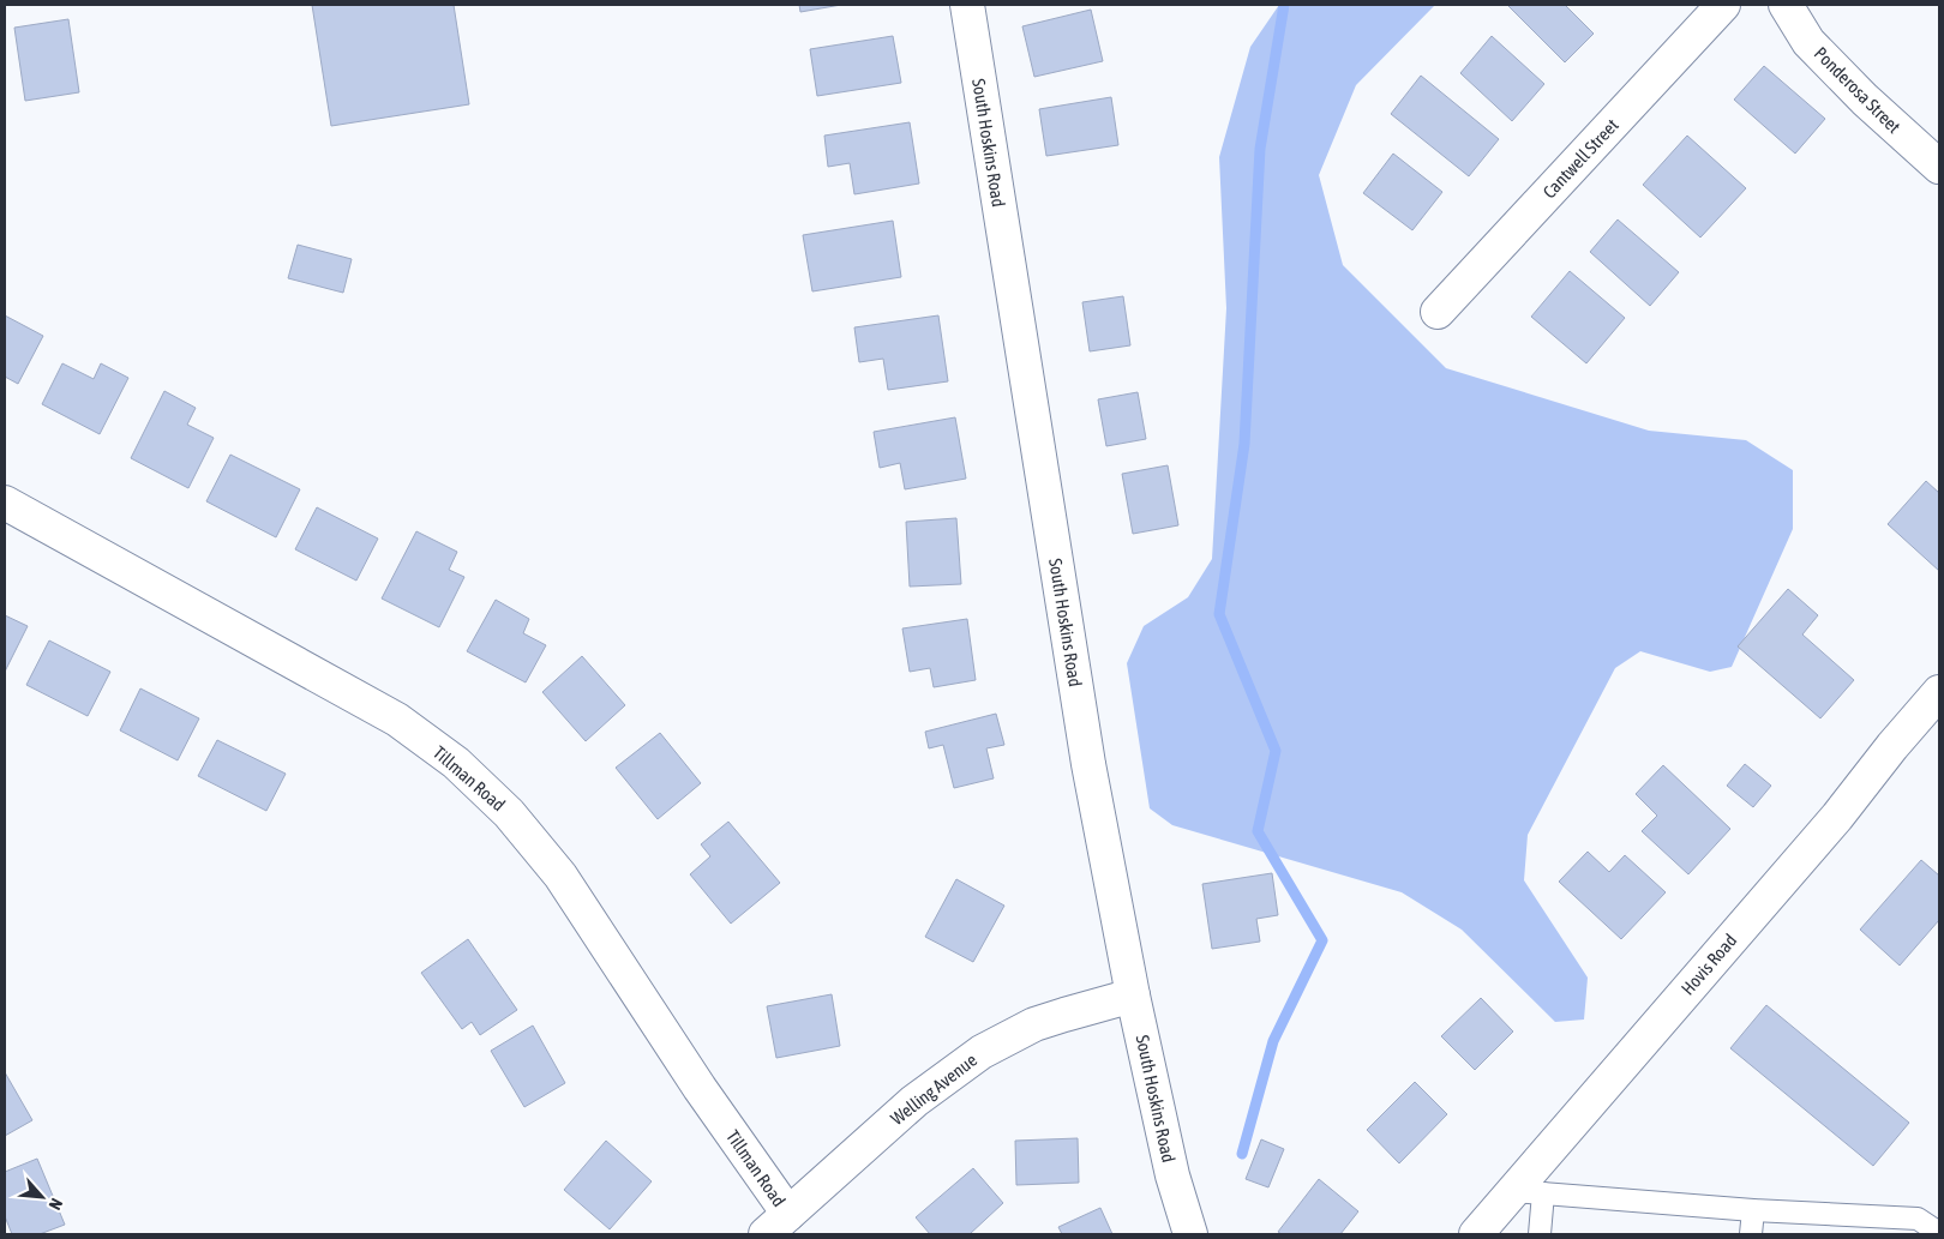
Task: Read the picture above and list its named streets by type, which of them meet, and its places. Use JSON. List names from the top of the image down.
{
  "streets": {
    "street": [
      "Ponderosa Street",
      "South Hoskins Road",
      "Cantwell Street",
      "Tillman Road",
      "Hovis Road",
      "Welling Avenue"
    ]
  },
  "crossings": [
    ["South Hoskins Road", "Welling Avenue"],
    ["Tillman Road", "Welling Avenue"]
  ],
  "north": "bottom right"
}
